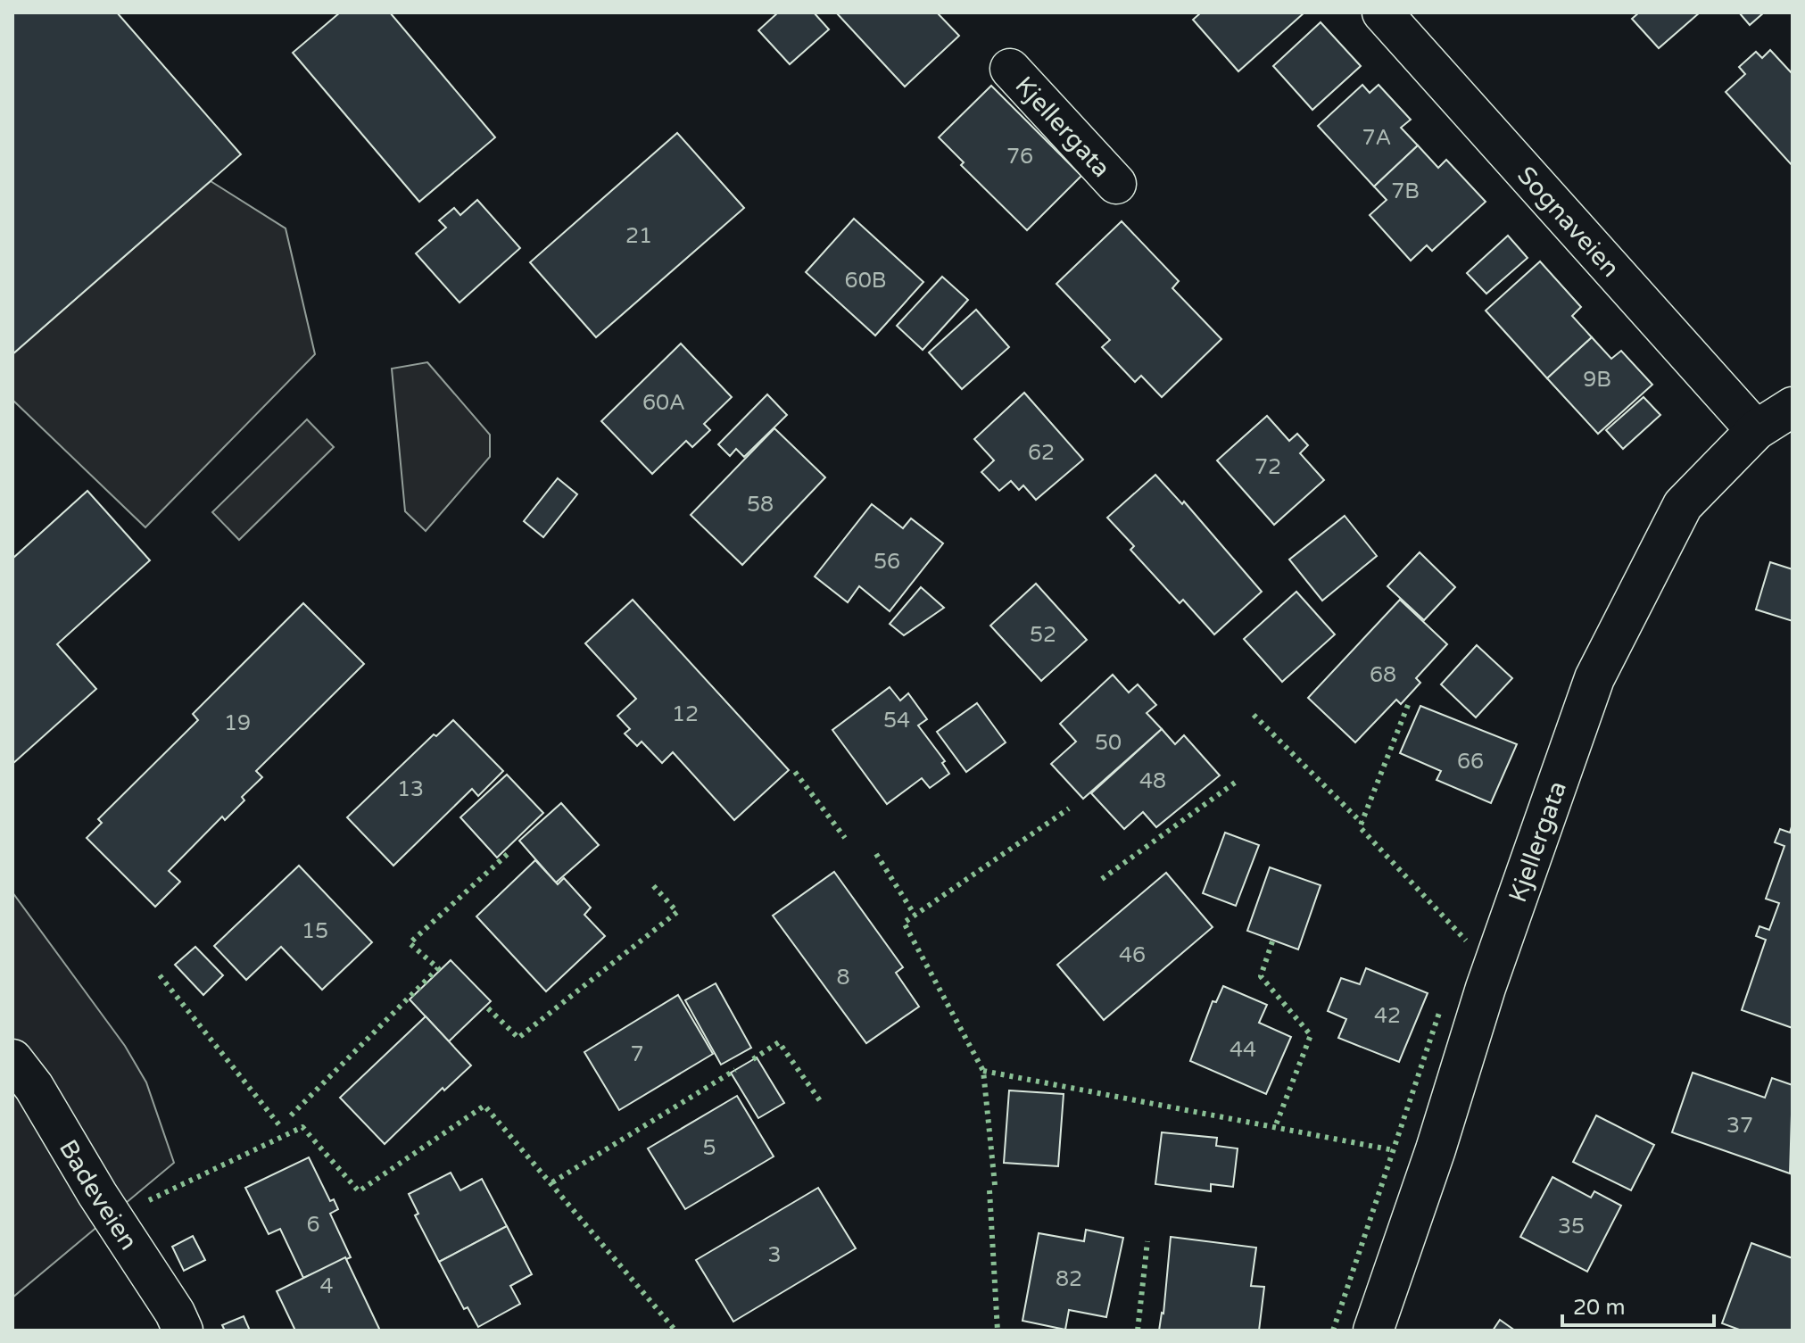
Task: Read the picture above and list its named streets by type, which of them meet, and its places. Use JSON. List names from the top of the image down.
{
  "streets": {
    "street": ["Kjellergata", "Sognaveien", "Badeveien"]
  },
  "crossings": [
    ["Kjellergata", "Sognaveien"]
  ],
  "house_numbers": [
    "7A",
    "76",
    "7B",
    "21",
    "60B",
    "9B",
    "60A",
    "62",
    "72",
    "58",
    "56",
    "52",
    "68",
    "12",
    "54",
    "19",
    "50",
    "66",
    "48",
    "13",
    "15",
    "46",
    "8",
    "42",
    "44",
    "7",
    "37",
    "5",
    "6",
    "35",
    "3",
    "82",
    "4"
  ],
  "scale_bar": "20 m"
}
